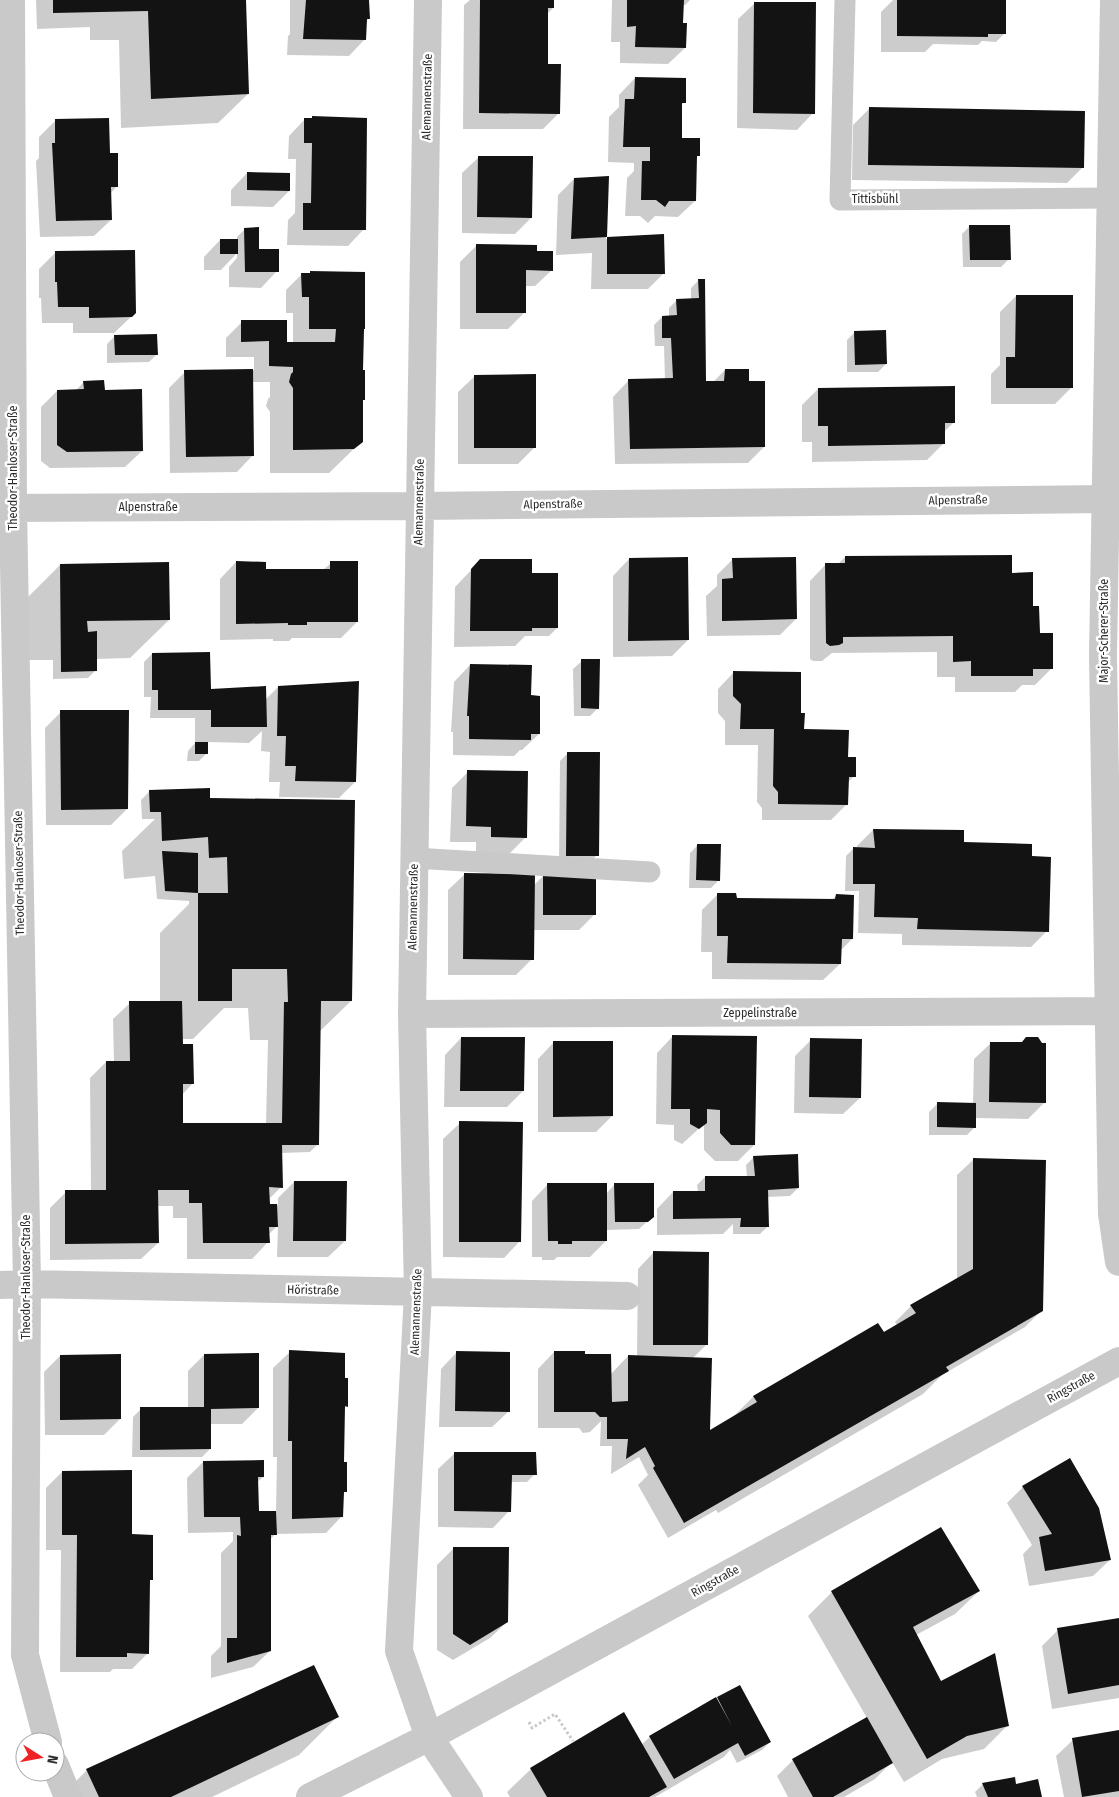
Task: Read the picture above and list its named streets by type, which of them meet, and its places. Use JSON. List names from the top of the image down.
{
  "streets": {
    "street": [
      "Alemannenstraße",
      "Theodor-Hanloser-Straße",
      "Alpenstraße",
      "Major-Scherer-Straße",
      "Zeppelinstraße",
      "Höristraße",
      "Ringstraße"
    ],
    "lane": ["Tittisbühl"]
  },
  "crossings": [
    ["Alemannenstraße", "Alpenstraße"],
    ["Alemannenstraße", "Zeppelinstraße"],
    ["Alemannenstraße", "Höristraße"],
    ["Alemannenstraße", "Ringstraße"],
    ["Tittisbühl", "Major-Scherer-Straße"],
    ["Theodor-Hanloser-Straße", "Alpenstraße"],
    ["Theodor-Hanloser-Straße", "Höristraße"],
    ["Alpenstraße", "Major-Scherer-Straße"],
    ["Major-Scherer-Straße", "Zeppelinstraße"]
  ],
  "north": "right"
}
